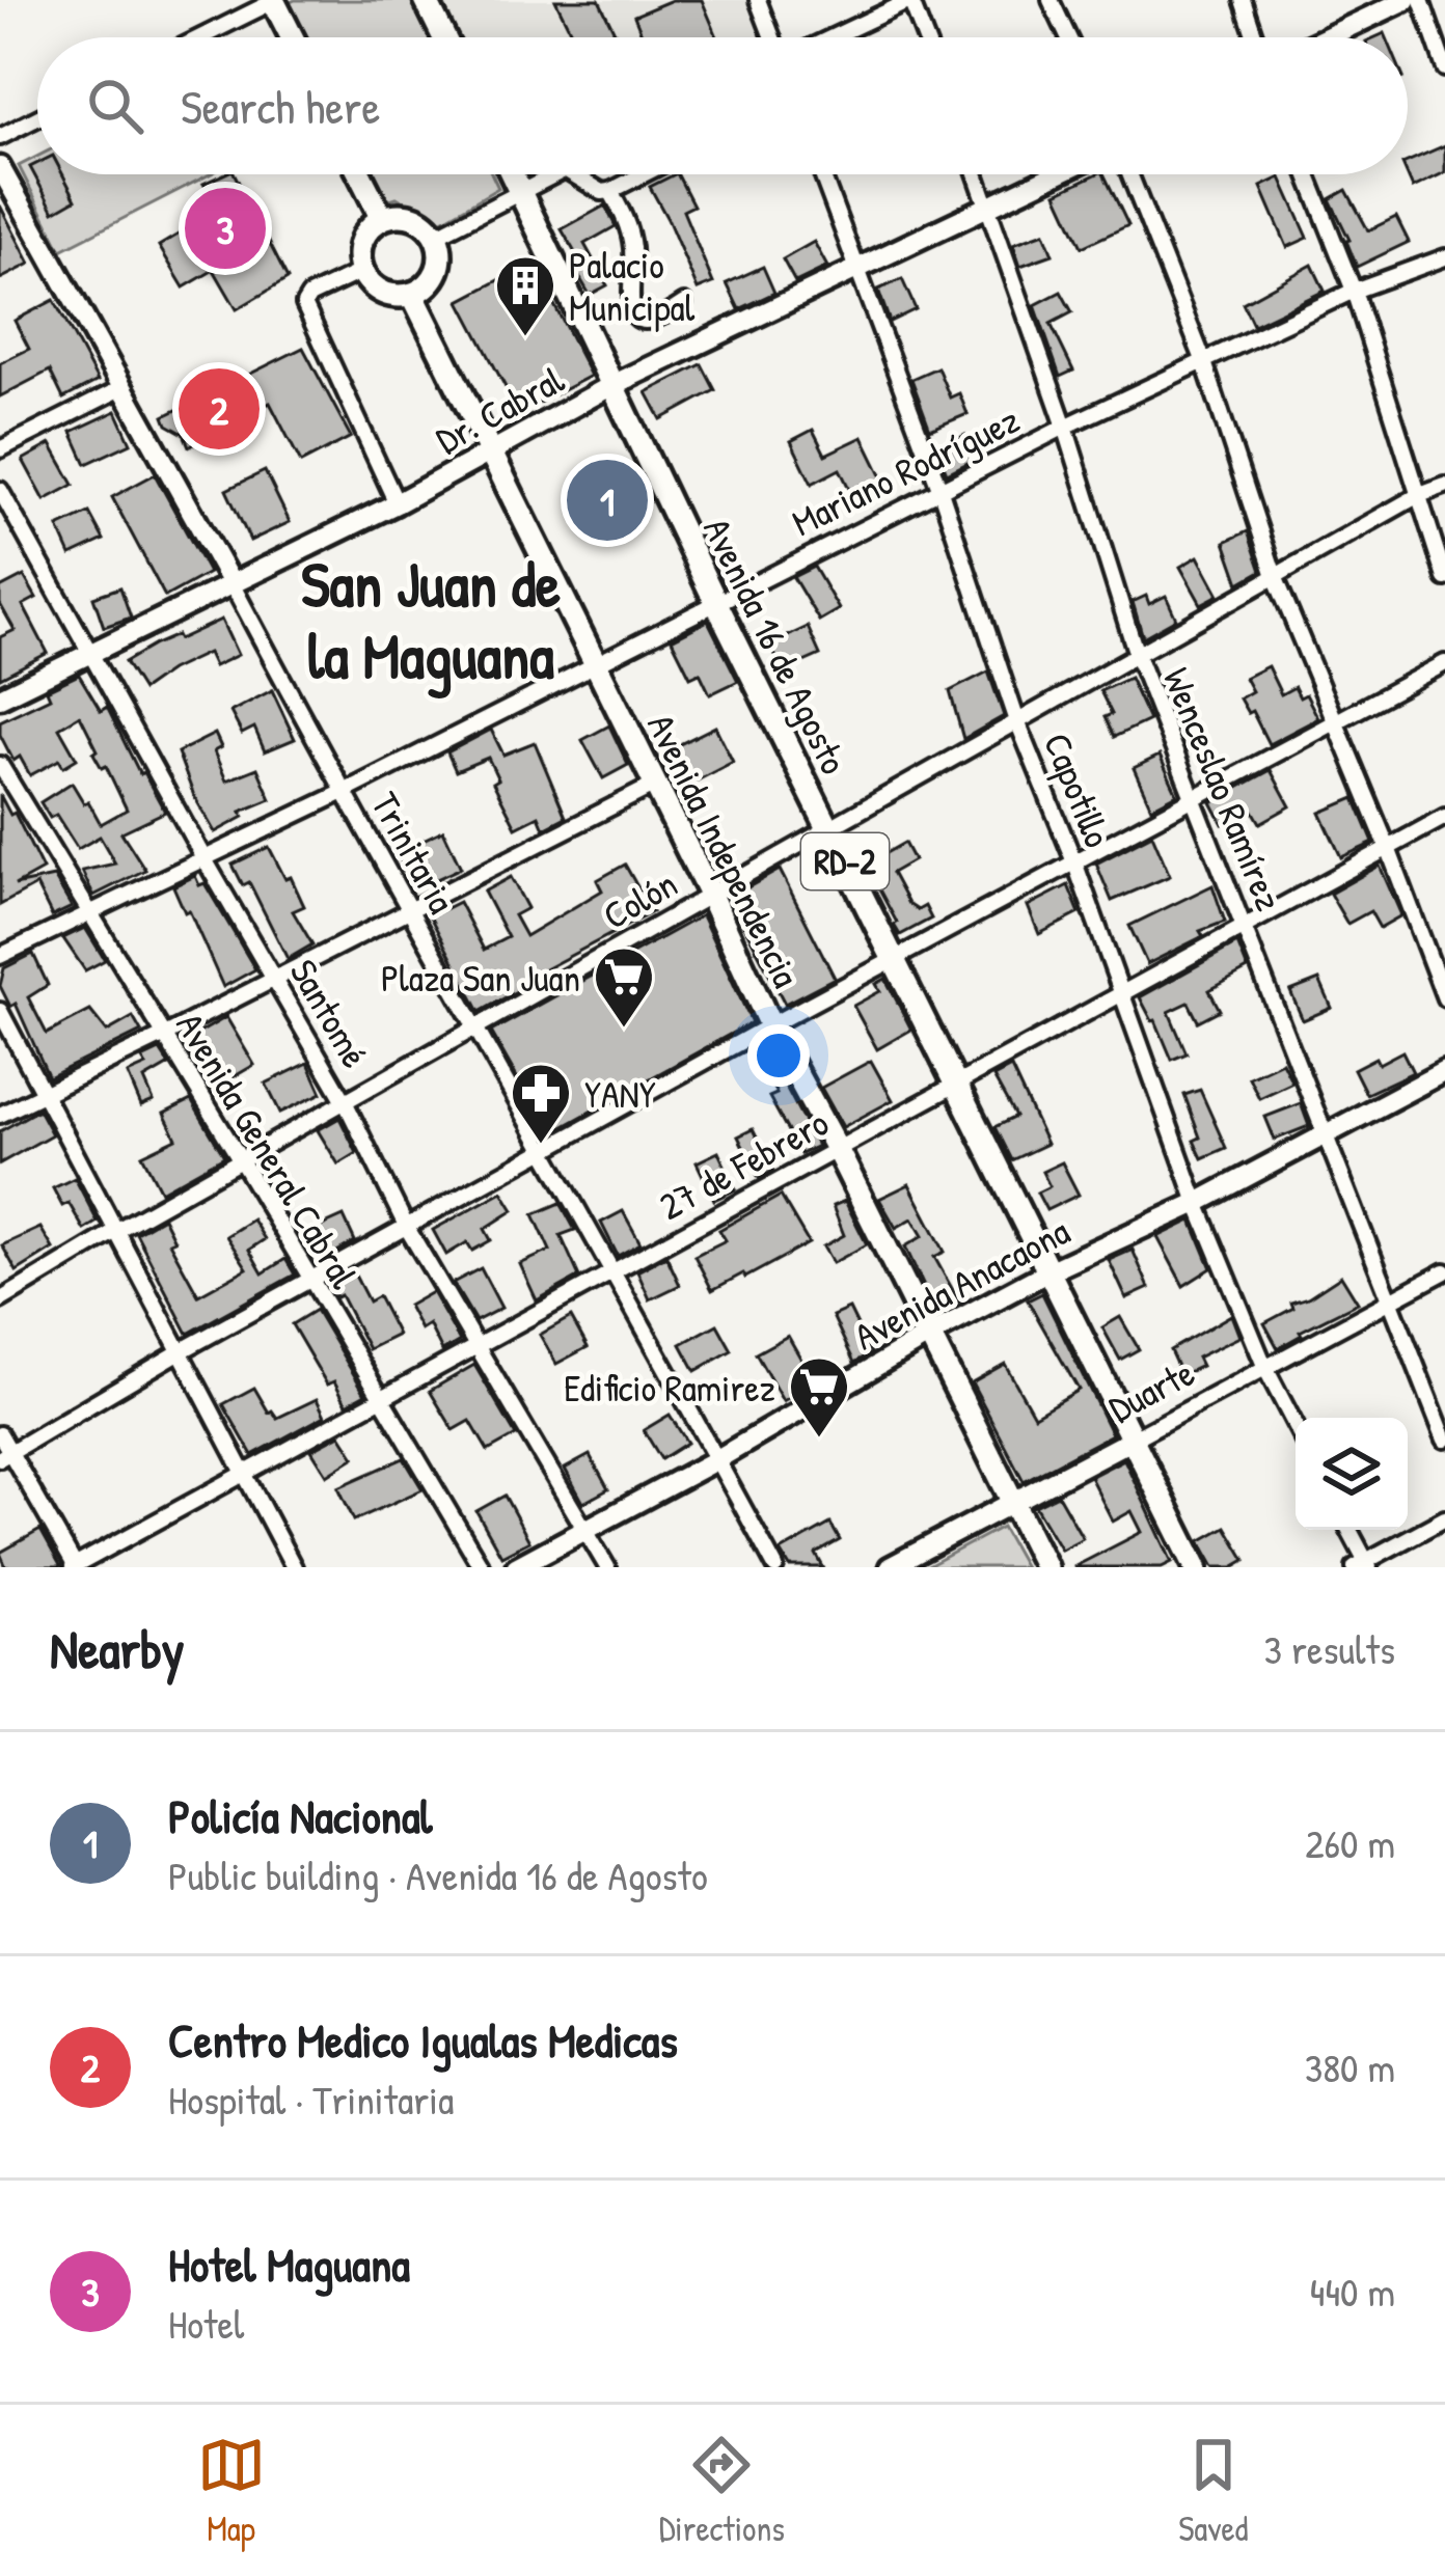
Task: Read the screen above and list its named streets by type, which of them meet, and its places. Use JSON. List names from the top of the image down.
{
  "streets": {
    "main road": ["Avenida 16 de Agosto", "Avenida Independencia", "RD-2"],
    "street": [
      "Dr. Cabral",
      "Mariano Rodríguez",
      "Wenceslao Ramírez",
      "Capotillo",
      "Trinitaria",
      "Colón",
      "Santomé",
      "Avenida General Cabral",
      "27 de Febrero",
      "Avenida Anacaona",
      "Duarte"
    ]
  },
  "crossings": [
    ["Dr. Cabral", "Avenida 16 de Agosto"],
    ["Dr. Cabral", "Wenceslao Ramírez"],
    ["Dr. Cabral", "Capotillo"],
    ["Dr. Cabral", "Avenida Independencia"],
    ["Dr. Cabral", "Trinitaria"],
    ["Dr. Cabral", "Santomé"],
    ["Mariano Rodríguez", "Avenida 16 de Agosto"],
    ["Mariano Rodríguez", "Wenceslao Ramírez"],
    ["Mariano Rodríguez", "Capotillo"],
    ["Mariano Rodríguez", "Avenida Independencia"],
    ["Mariano Rodríguez", "Trinitaria"],
    ["Mariano Rodríguez", "Santomé"],
    ["Mariano Rodríguez", "Avenida General Cabral"],
    ["Avenida 16 de Agosto", "Colón"],
    ["Avenida 16 de Agosto", "27 de Febrero"],
    ["Avenida 16 de Agosto", "Avenida Anacaona"],
    ["Avenida 16 de Agosto", "Duarte"],
    ["Wenceslao Ramírez", "Colón"],
    ["Wenceslao Ramírez", "27 de Febrero"],
    ["Wenceslao Ramírez", "Avenida Anacaona"],
    ["Wenceslao Ramírez", "Duarte"],
    ["Capotillo", "Colón"],
    ["Capotillo", "27 de Febrero"],
    ["Capotillo", "Avenida Anacaona"],
    ["Capotillo", "Duarte"],
    ["Avenida Independencia", "Colón"],
    ["Avenida Independencia", "27 de Febrero"],
    ["Avenida Independencia", "Avenida Anacaona"],
    ["Avenida Independencia", "Duarte"],
    ["Trinitaria", "Colón"],
    ["Trinitaria", "27 de Febrero"],
    ["Trinitaria", "Avenida Anacaona"],
    ["Colón", "Santomé"],
    ["Colón", "Avenida General Cabral"],
    ["Santomé", "27 de Febrero"],
    ["Santomé", "Avenida Anacaona"],
    ["Avenida General Cabral", "27 de Febrero"]
  ],
  "districts": ["San Juan de la Maguana"],
  "places": {
    "building": ["Palacio Municipal"],
    "supermarket": ["Plaza San Juan", "Edificio Ramirez"],
    "pharmacy": ["YANY"]
  },
  "page": {
    "search": "Search here",
    "pins": ["3", "2", "1"],
    "heading": ["Nearby", "3 results"],
    "list": [
      {
        "mark": "1",
        "name": "Policía Nacional",
        "note": "Public building · Avenida 16 de Agosto",
        "value": "260 m"
      },
      {
        "mark": "2",
        "name": "Centro Medico Igualas Medicas",
        "note": "Hospital · Trinitaria",
        "value": "380 m"
      },
      {
        "mark": "3",
        "name": "Hotel Maguana",
        "note": "Hotel",
        "value": "440 m"
      }
    ],
    "nav": ["Map", "Directions", "Saved"]
  }
}
